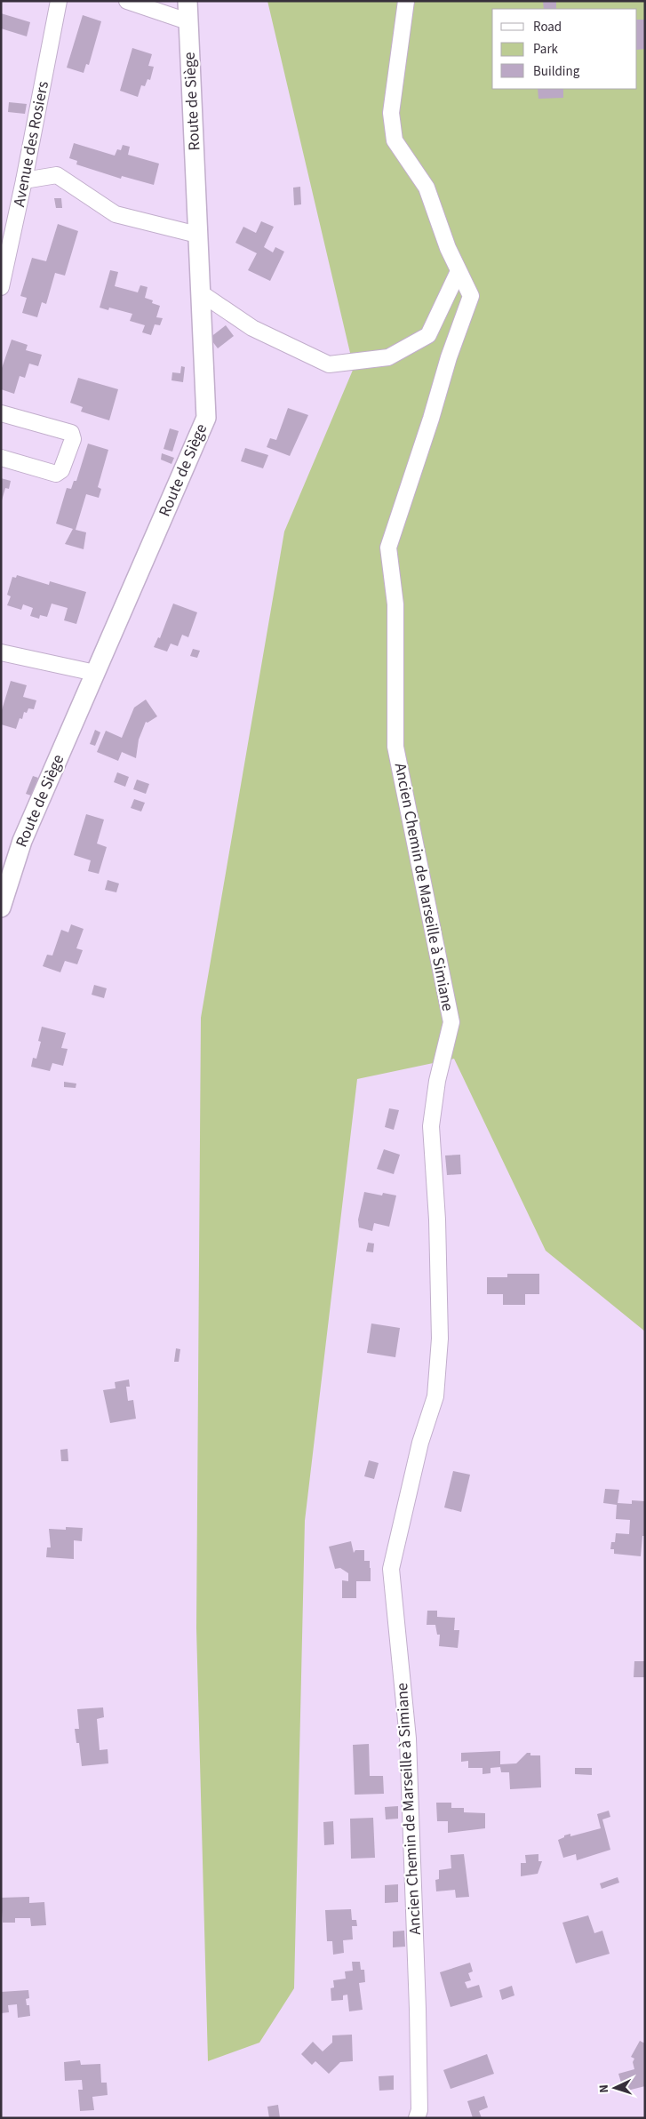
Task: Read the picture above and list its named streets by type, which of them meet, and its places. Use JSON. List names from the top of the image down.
{
  "streets": {
    "street": ["Route de Siège", "Avenue des Rosiers", "Ancien Chemin de Marseille à Simiane"]
  },
  "legend": ["Road", "Park", "Building"],
  "north": "left"
}
